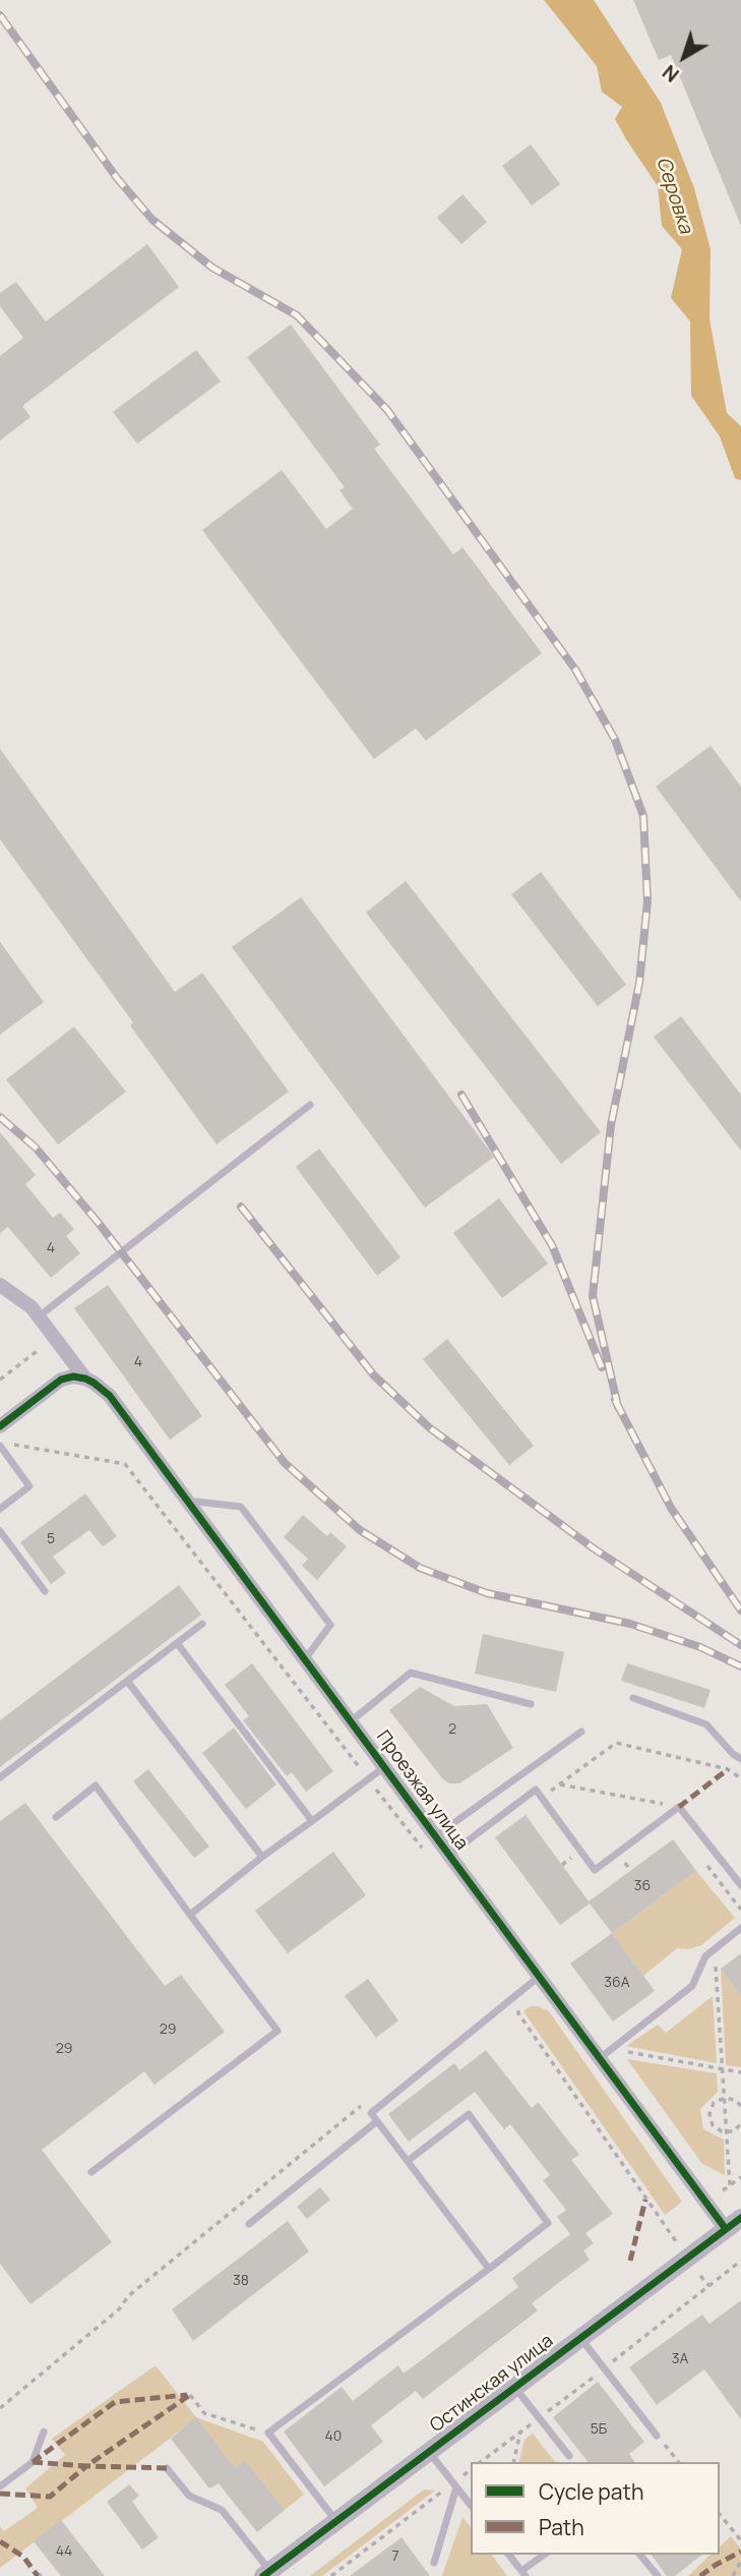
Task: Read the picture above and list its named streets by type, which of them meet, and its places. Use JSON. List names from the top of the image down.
{
  "streets": {
    "street": ["Проезжая улица", "Остинская улица"]
  },
  "crossings": [
    ["Проезжая улица", "Остинская улица"]
  ],
  "water": ["Серовка"],
  "house_numbers": [
    "4",
    "4",
    "5",
    "2",
    "36",
    "36А",
    "29",
    "29",
    "38",
    "3А",
    "5Б",
    "40",
    "44",
    "7"
  ],
  "legend": ["Cycle path", "Path"],
  "north": "bottom left"
}
